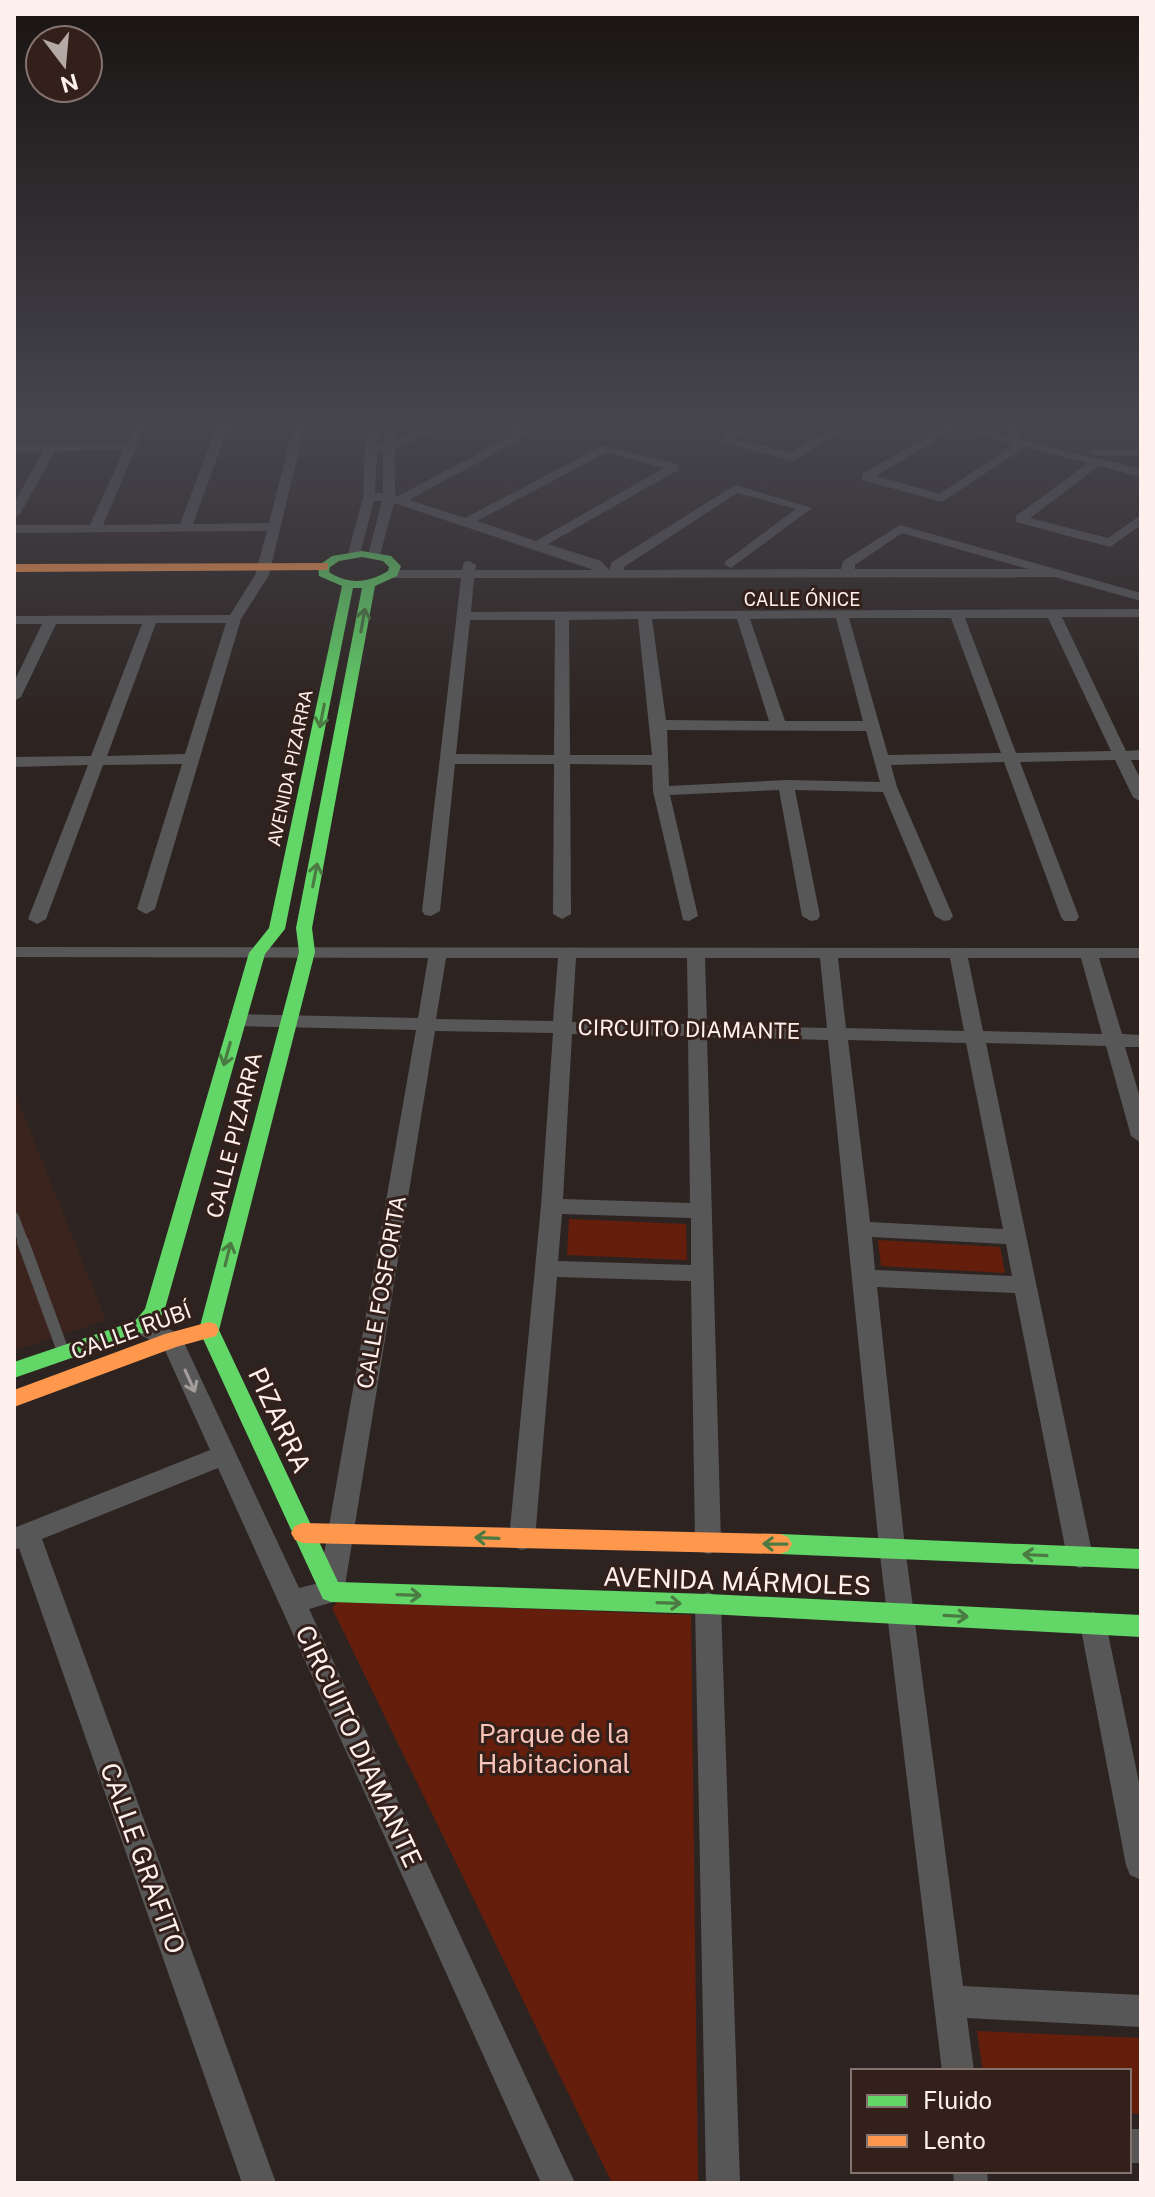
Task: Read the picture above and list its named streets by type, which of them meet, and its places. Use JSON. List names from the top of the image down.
{
  "streets": {
    "street": [
      "CALLE ÓNICE",
      "AVENIDA PIZARRA",
      "CIRCUITO DIAMANTE",
      "CALLE PIZARRA",
      "CALLE FOSFORITA",
      "CALLE RUBÍ",
      "PIZARRA",
      "AVENIDA MÁRMOLES",
      "CALLE GRAFITO"
    ]
  },
  "crossings": [
    ["AVENIDA PIZARRA", "CALLE PIZARRA"],
    ["CIRCUITO DIAMANTE", "CALLE PIZARRA"],
    ["CIRCUITO DIAMANTE", "CALLE FOSFORITA"],
    ["CIRCUITO DIAMANTE", "CALLE RUBÍ"],
    ["CALLE PIZARRA", "CALLE RUBÍ"],
    ["CALLE PIZARRA", "PIZARRA"],
    ["CALLE FOSFORITA", "PIZARRA"],
    ["CALLE FOSFORITA", "AVENIDA MÁRMOLES"],
    ["CALLE RUBÍ", "PIZARRA"],
    ["PIZARRA", "AVENIDA MÁRMOLES"]
  ],
  "parks": ["Parque de la Habitacional"],
  "legend": ["Fluido", "Lento"],
  "north": "bottom"
}
